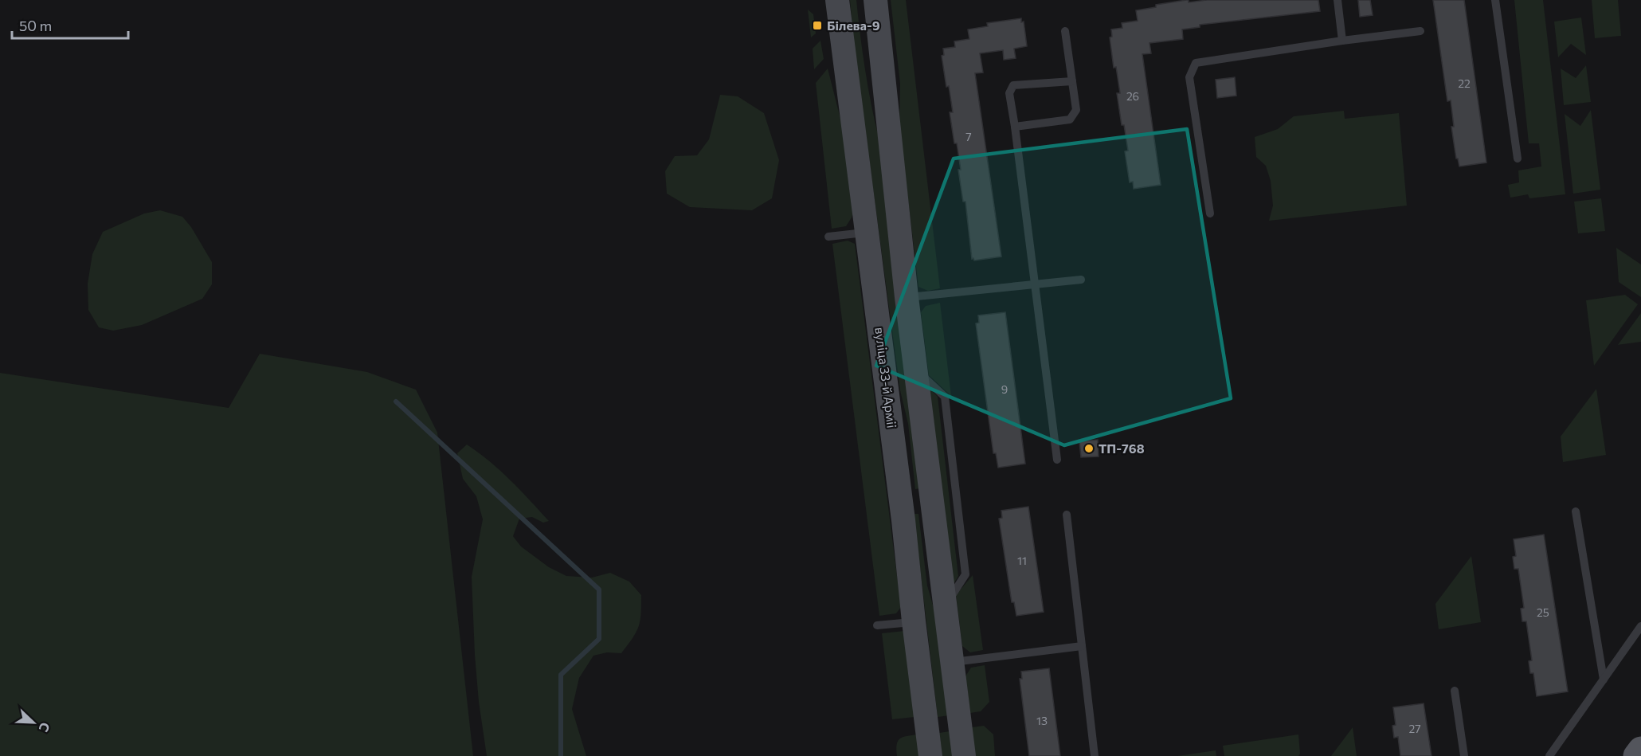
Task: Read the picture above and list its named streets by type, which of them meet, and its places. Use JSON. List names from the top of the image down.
{
  "streets": {
    "street": ["вуліца 33-й Арміі"]
  },
  "places": {
    "transit": ["Білева-9"],
    "other": ["ТП-768"]
  },
  "house_numbers": [
    "22",
    "26",
    "7",
    "9",
    "11",
    "25",
    "13",
    "27"
  ],
  "scale_bar": "50 m",
  "north": "bottom right"
}
